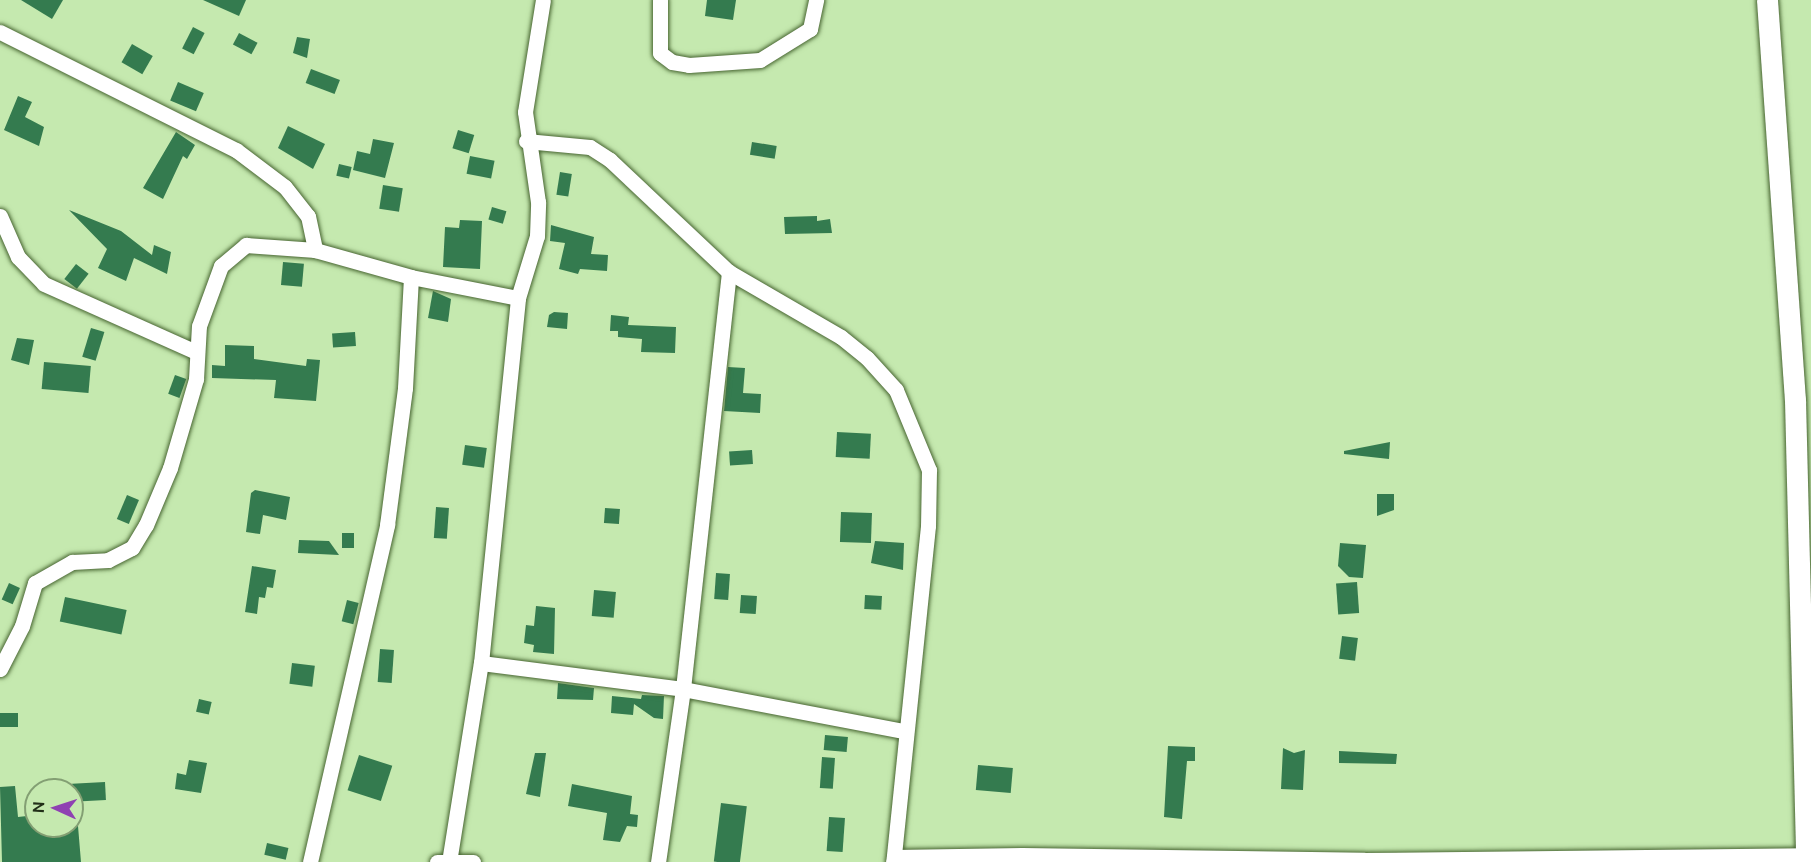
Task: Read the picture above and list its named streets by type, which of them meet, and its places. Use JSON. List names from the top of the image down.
{
  "north": "left"
}
